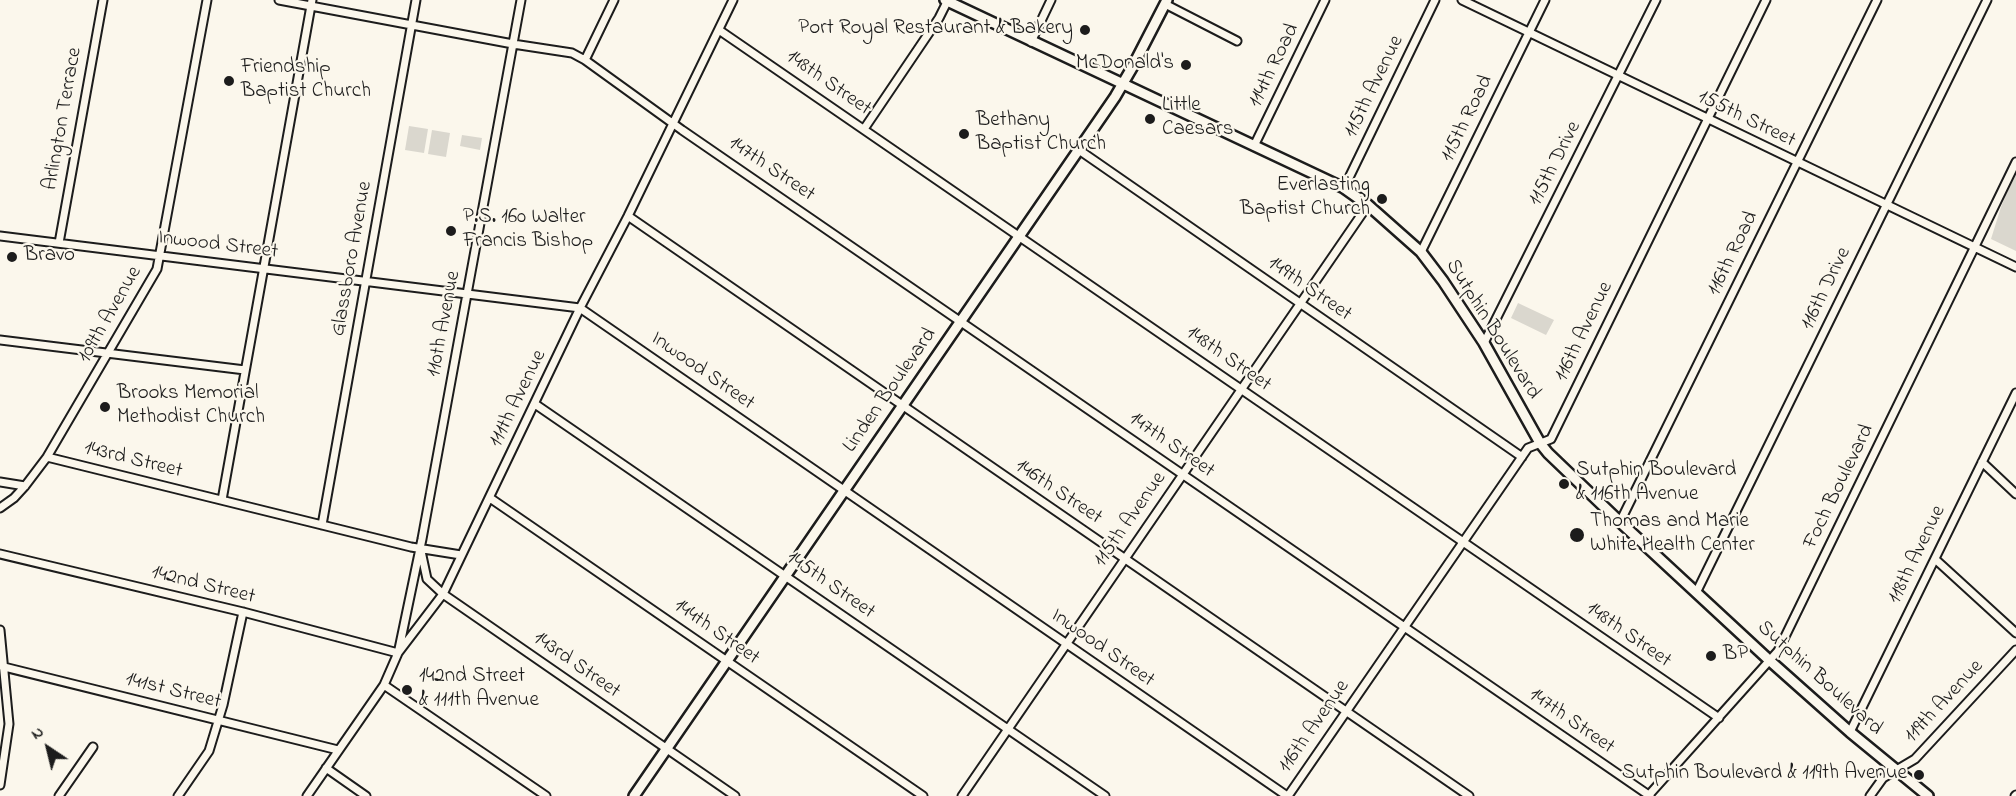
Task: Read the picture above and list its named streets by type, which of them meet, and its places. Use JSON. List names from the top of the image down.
{
  "streets": {
    "main road": ["Sutphin Boulevard", "Linden Boulevard"],
    "street": [
      "114th Road",
      "148th Street",
      "115th Avenue",
      "Arlington Terrace",
      "115th Road",
      "155th Street",
      "115th Drive",
      "147th Street",
      "Inwood Street",
      "116th Road",
      "Glassboro Avenue",
      "116th Drive",
      "149th Street",
      "109th Avenue",
      "110th Avenue",
      "116th Avenue",
      "111th Avenue",
      "143rd Street",
      "Foch Boulevard",
      "146th Street",
      "118th Avenue",
      "142nd Street",
      "145th Street",
      "144th Street",
      "141st Street",
      "119th Avenue"
    ]
  },
  "crossings": [
    ["114th Road", "Sutphin Boulevard"],
    ["148th Street", "115th Avenue"],
    ["148th Street", "116th Avenue"],
    ["148th Street", "Linden Boulevard"],
    ["148th Street", "111th Avenue"],
    ["148th Street", "Foch Boulevard"],
    ["115th Avenue", "147th Street"],
    ["115th Avenue", "Inwood Street"],
    ["115th Avenue", "149th Street"],
    ["115th Avenue", "Sutphin Boulevard"],
    ["115th Avenue", "146th Street"],
    ["115th Avenue", "145th Street"],
    ["Arlington Terrace", "Inwood Street"],
    ["115th Road", "155th Street"],
    ["115th Road", "Sutphin Boulevard"],
    ["155th Street", "115th Drive"],
    ["155th Street", "116th Road"],
    ["155th Street", "116th Drive"],
    ["155th Street", "116th Avenue"],
    ["155th Street", "Foch Boulevard"],
    ["115th Drive", "Sutphin Boulevard"],
    ["147th Street", "Glassboro Avenue"],
    ["147th Street", "110th Avenue"],
    ["147th Street", "116th Avenue"],
    ["147th Street", "Linden Boulevard"],
    ["147th Street", "111th Avenue"],
    ["147th Street", "Foch Boulevard"],
    ["Inwood Street", "Glassboro Avenue"],
    ["Inwood Street", "109th Avenue"],
    ["Inwood Street", "110th Avenue"],
    ["Inwood Street", "116th Avenue"],
    ["Inwood Street", "Linden Boulevard"],
    ["Inwood Street", "111th Avenue"],
    ["116th Road", "Sutphin Boulevard"],
    ["Glassboro Avenue", "143rd Street"],
    ["116th Drive", "Sutphin Boulevard"],
    ["149th Street", "116th Avenue"],
    ["149th Street", "Linden Boulevard"],
    ["109th Avenue", "143rd Street"],
    ["110th Avenue", "111th Avenue"],
    ["110th Avenue", "143rd Street"],
    ["110th Avenue", "142nd Street"],
    ["Sutphin Boulevard", "116th Avenue"],
    ["Sutphin Boulevard", "Linden Boulevard"],
    ["Sutphin Boulevard", "Foch Boulevard"],
    ["Sutphin Boulevard", "118th Avenue"],
    ["Sutphin Boulevard", "119th Avenue"],
    ["116th Avenue", "146th Street"],
    ["Linden Boulevard", "143rd Street"],
    ["Linden Boulevard", "146th Street"],
    ["Linden Boulevard", "145th Street"],
    ["Linden Boulevard", "144th Street"],
    ["111th Avenue", "143rd Street"],
    ["111th Avenue", "146th Street"],
    ["111th Avenue", "142nd Street"],
    ["111th Avenue", "145th Street"],
    ["111th Avenue", "144th Street"],
    ["111th Avenue", "141st Street"]
  ],
  "places": [
    "Port Royal Restaurant & Bakery",
    "McDonald's",
    "Friendship Baptist Church",
    "Little Caesars",
    "Bethany Baptist Church",
    "Everlasting Baptist Church",
    "P.S. 160 Walter Francis Bishop",
    "Bravo",
    "Brooks Memorial Methodist Church",
    "Sutphin Boulevard & 116th Avenue",
    "Thomas and Marie White Health Center",
    "BP",
    "142nd Street & 111th Avenue",
    "Sutphin Boulevard & 119th Avenue"
  ],
  "north": "top left"
}
